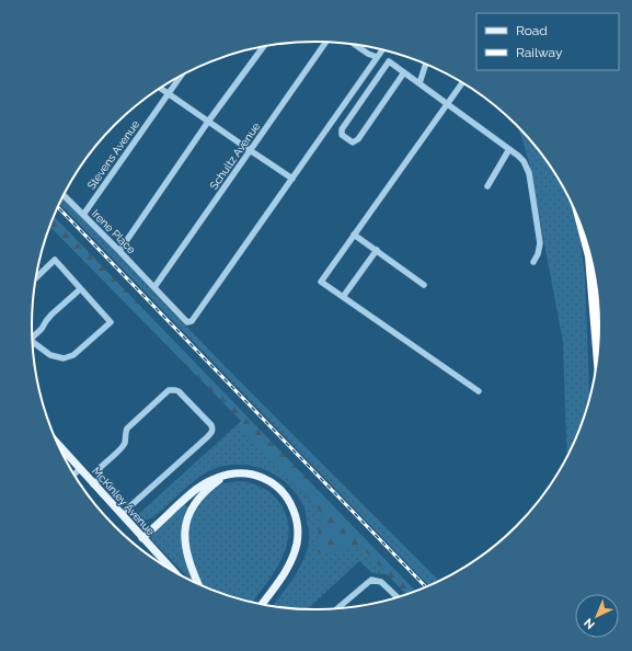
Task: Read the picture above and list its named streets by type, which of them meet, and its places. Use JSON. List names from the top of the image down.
{
  "streets": {
    "main road": ["McKinley Avenue"],
    "street": ["Stevens Avenue", "Schultz Avenue", "Irene Place"]
  },
  "crossings": [
    ["Stevens Avenue", "Irene Place"],
    ["Schultz Avenue", "Irene Place"]
  ],
  "legend": ["Road", "Railway"],
  "north": "bottom left"
}
